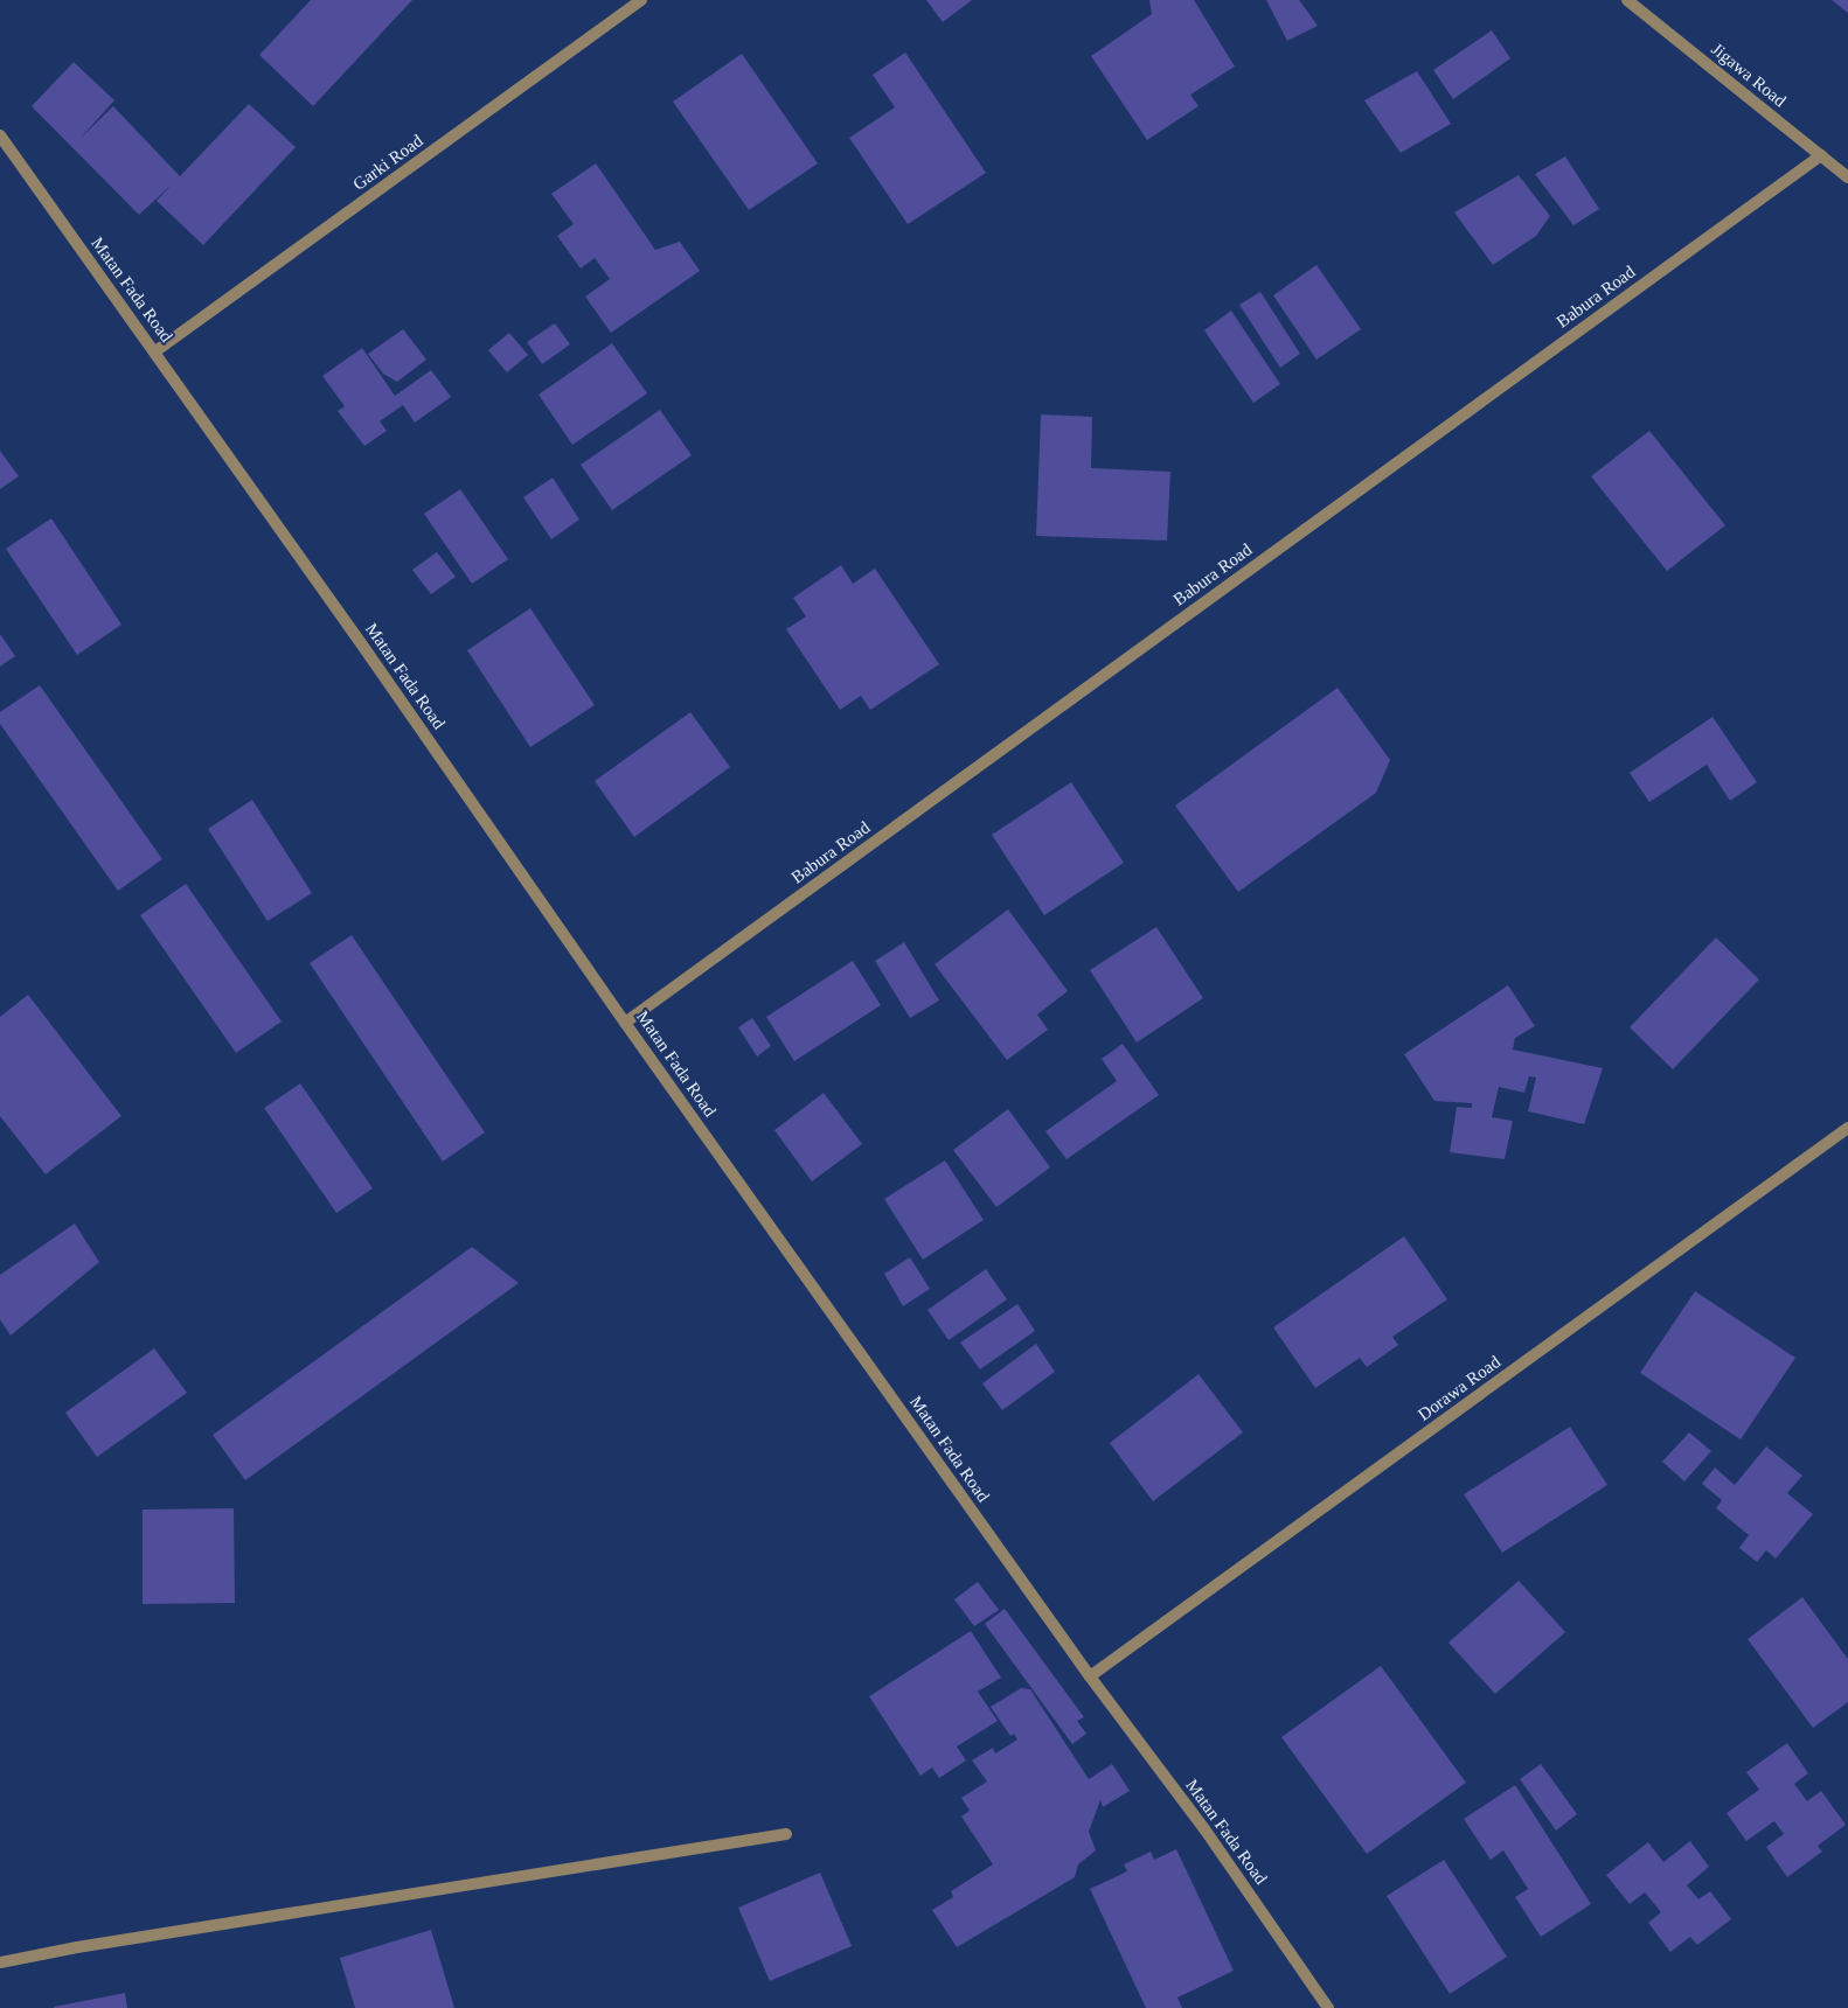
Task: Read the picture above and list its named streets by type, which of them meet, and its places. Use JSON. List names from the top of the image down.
{
  "streets": {
    "street": [
      "Jigawa Road",
      "Garki Road",
      "Matan Fada Road",
      "Babura Road",
      "Dorawa Road"
    ]
  },
  "crossings": [
    ["Jigawa Road", "Babura Road"],
    ["Garki Road", "Matan Fada Road"],
    ["Matan Fada Road", "Babura Road"],
    ["Matan Fada Road", "Dorawa Road"]
  ]
}
